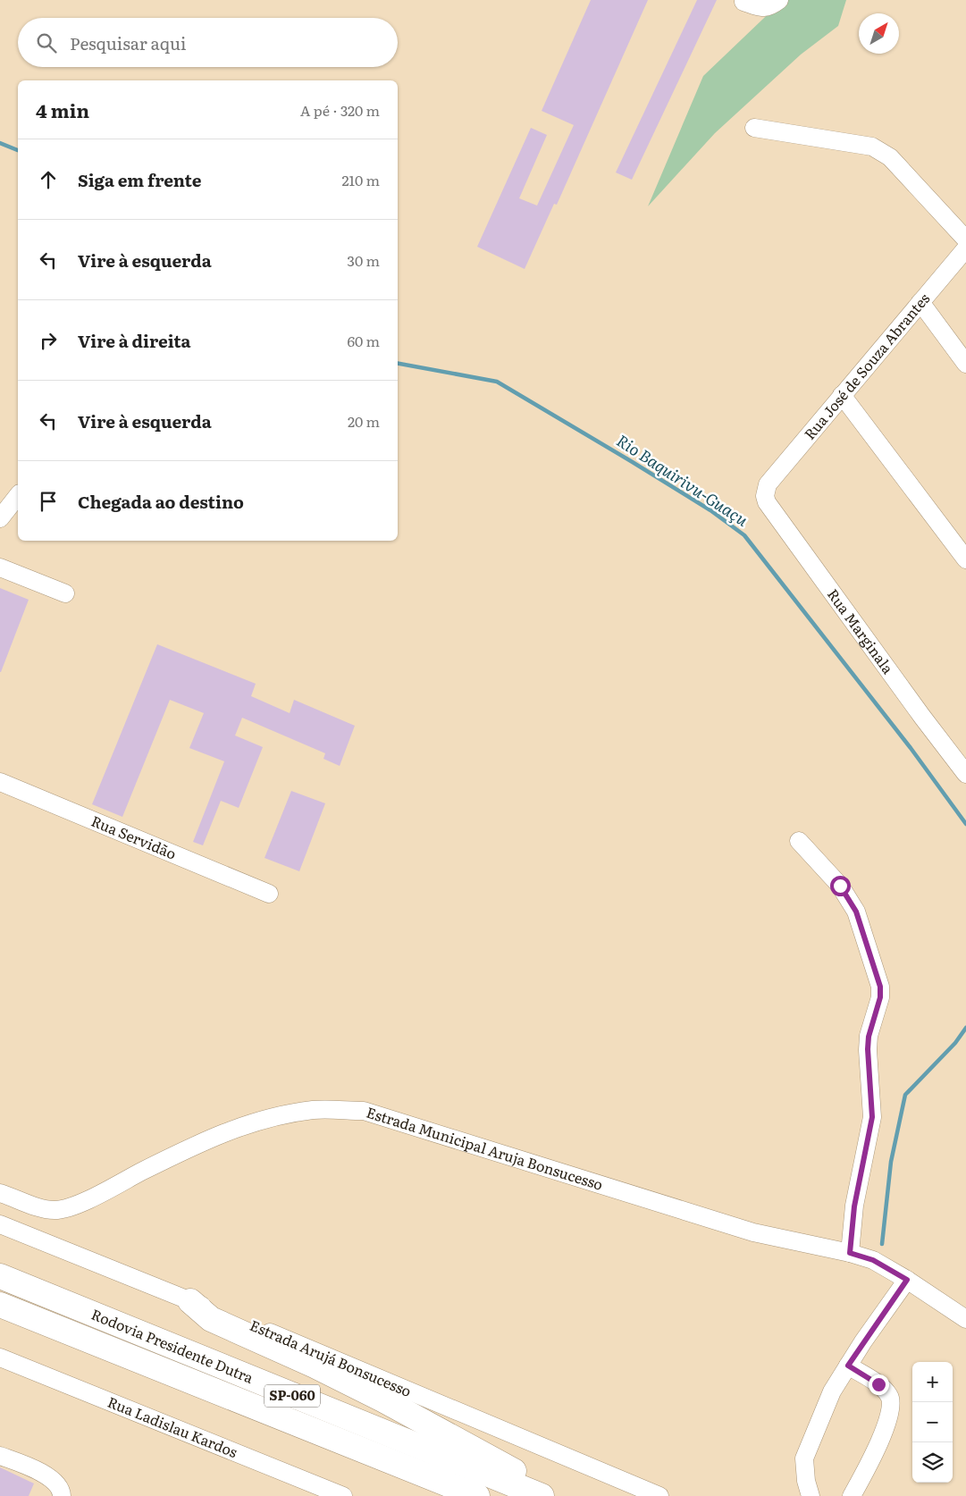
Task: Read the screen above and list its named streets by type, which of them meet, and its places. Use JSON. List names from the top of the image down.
{
  "streets": {
    "highway": ["Rodovia Presidente Dutra", "SP-060"],
    "street": [
      "Rua José de Souza Abrantes",
      "Rua Marginala",
      "Rua Servidão",
      "Estrada Municipal Aruja Bonsucesso",
      "Estrada Arujá Bonsucesso",
      "Rua Ladislau Kardos"
    ]
  },
  "crossings": [
    ["Rua José de Souza Abrantes", "Rua Marginala"]
  ],
  "water": ["Rio Baquirivu-Guaçu"],
  "north": "top right",
  "page": {
    "search": "Pesquisar aqui",
    "heading": ["4 min", "A pé · 320 m"],
    "list": [
      ["Siga em frente", "210 m"],
      ["Vire à esquerda", "30 m"],
      ["Vire à direita", "60 m"],
      ["Vire à esquerda", "20 m"],
      "Chegada ao destino"
    ],
    "map_buttons": ["+", "−"]
  }
}
